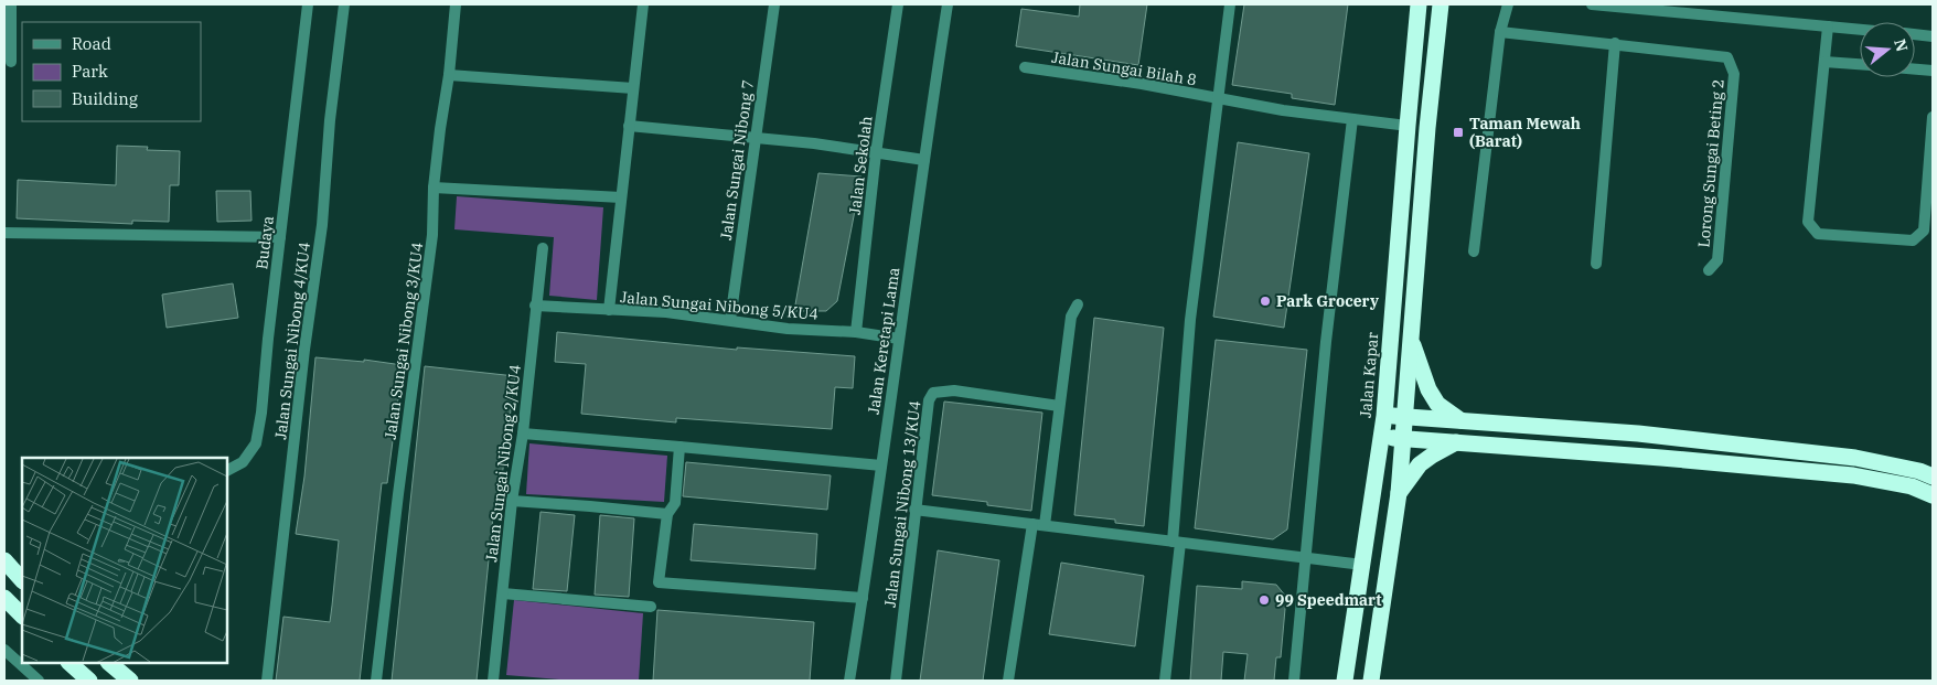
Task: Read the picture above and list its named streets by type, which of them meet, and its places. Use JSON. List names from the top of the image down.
{
  "streets": {
    "highway": ["Jalan Kapar"],
    "street": [
      "Jalan Sungai Bilah 8",
      "Jalan Sungai Nibong 7",
      "Lorong Sungai Beting 2",
      "Jalan Sekolah",
      "Budaya",
      "Jalan Sungai Nibong 5/KU4",
      "Jalan Sungai Nibong 4/KU4",
      "Jalan Sungai Nibong 3/KU4",
      "Jalan Keretapi Lama",
      "Jalan Sungai Nibong 2/KU4",
      "Jalan Sungai Nibong 13/KU4"
    ]
  },
  "crossings": [
    ["Jalan Sungai Bilah 8", "Jalan Kapar"],
    ["Jalan Sungai Nibong 7", "Jalan Sungai Nibong 5/KU4"],
    ["Jalan Sekolah", "Jalan Sungai Nibong 5/KU4"],
    ["Jalan Sungai Nibong 5/KU4", "Jalan Keretapi Lama"],
    ["Jalan Sungai Nibong 5/KU4", "Jalan Sungai Nibong 2/KU4"]
  ],
  "places": {
    "transit": ["Taman Mewah (Barat)"],
    "other": ["Park Grocery", "99 Speedmart"]
  },
  "legend": ["Road", "Park", "Building"],
  "north": "right"
}
